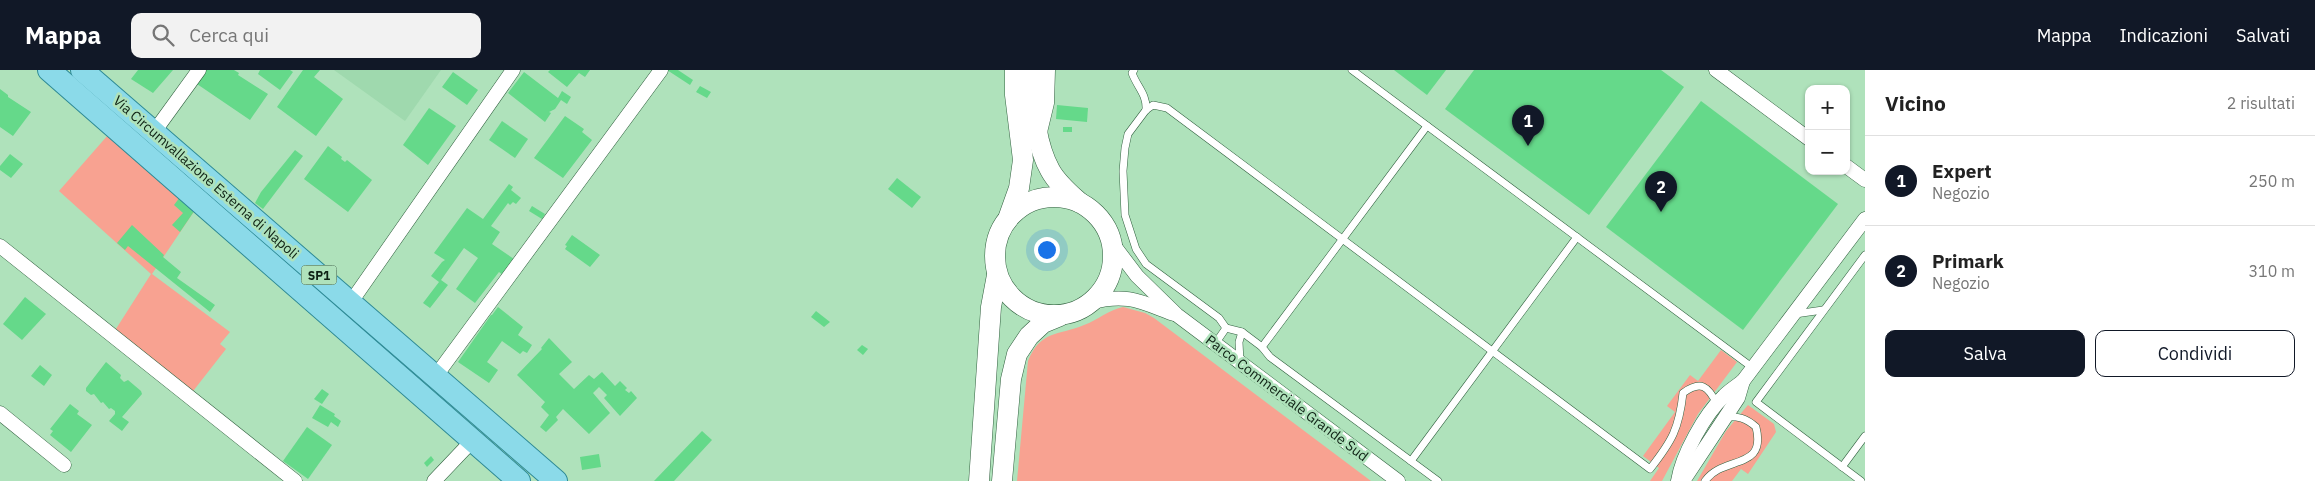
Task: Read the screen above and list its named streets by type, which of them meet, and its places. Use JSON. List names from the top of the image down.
{
  "streets": {
    "main road": ["Via Circumvallazione Esterna di Napoli", "SP1"],
    "street": ["Parco Commerciale Grande Sud"]
  },
  "page": {
    "header": "Mappa",
    "search": "Cerca qui",
    "nav": ["Mappa", "Indicazioni", "Salvati"],
    "heading": ["Vicino", "2 risultati"],
    "map_buttons": ["+", "−"],
    "pins": ["1", "2"],
    "list": [
      {
        "mark": "1",
        "name": "Expert",
        "note": "Negozio",
        "value": "250 m"
      },
      {
        "mark": "2",
        "name": "Primark",
        "note": "Negozio",
        "value": "310 m"
      }
    ],
    "buttons": ["Salva", "Condividi"]
  }
}
